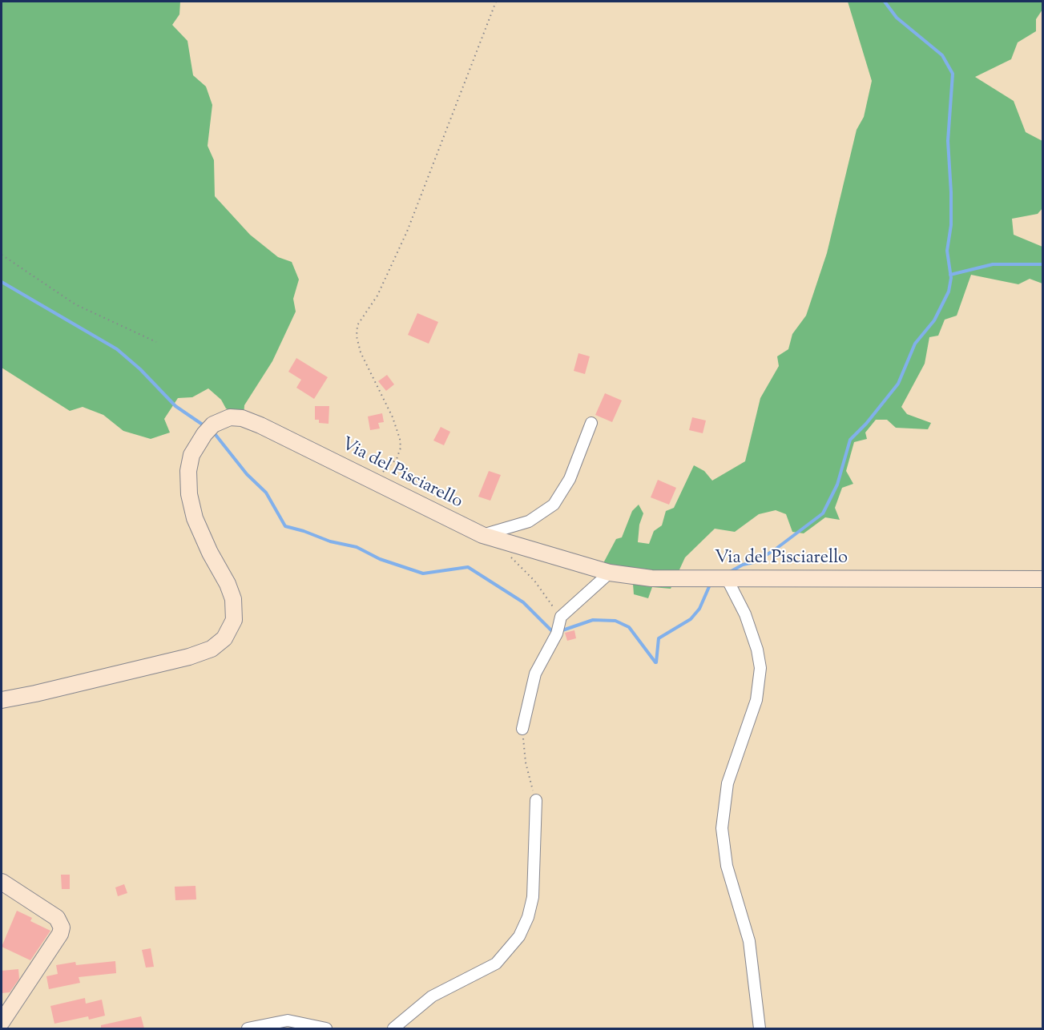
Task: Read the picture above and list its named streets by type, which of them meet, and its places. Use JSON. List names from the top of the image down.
{
  "streets": {
    "street": ["Via del Pisciarello"]
  }
}
